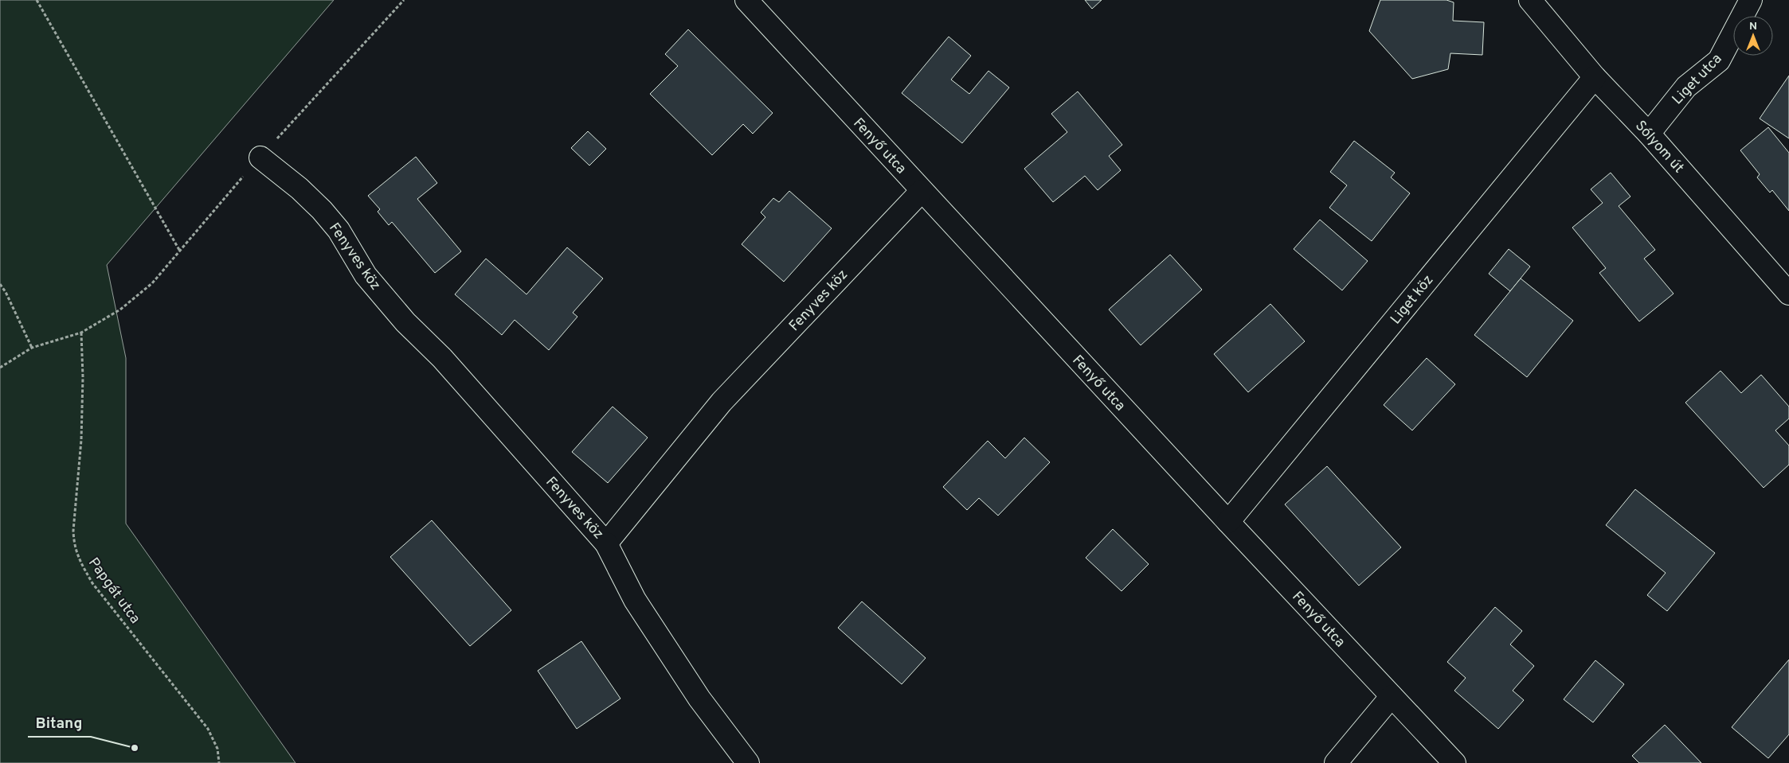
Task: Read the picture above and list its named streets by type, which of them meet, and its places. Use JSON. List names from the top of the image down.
{
  "streets": {
    "street": [
      "Liget utca",
      "Fenyő utca",
      "Sólyom út",
      "Fenyves köz",
      "Liget köz"
    ],
    "path": ["Papgát utca"]
  },
  "crossings": [
    ["Liget utca", "Sólyom út"],
    ["Fenyő utca", "Fenyves köz"],
    ["Fenyő utca", "Liget köz"],
    ["Sólyom út", "Liget köz"]
  ],
  "places": ["Bitang"],
  "north": "top"
}
